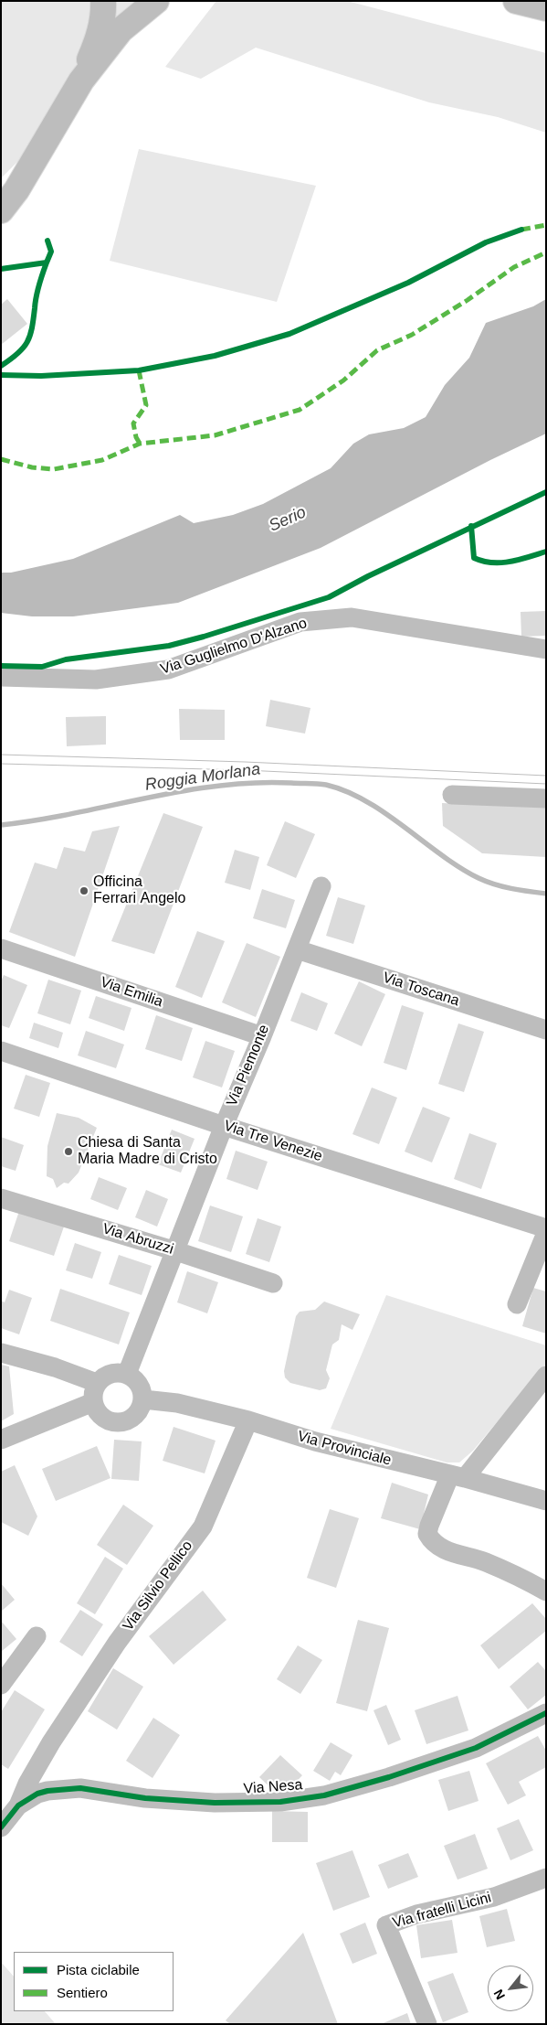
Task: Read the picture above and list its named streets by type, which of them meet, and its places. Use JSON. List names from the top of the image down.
{
  "streets": {
    "street": [
      "Via Guglielmo D'Alzano",
      "Via Toscana",
      "Via Emilia",
      "Via Piemonte",
      "Via Tre Venezie",
      "Via Abruzzi",
      "Via Provinciale",
      "Via Silvio Pellico",
      "Via Nesa",
      "Via fratelli Licini"
    ]
  },
  "crossings": [
    ["Via Toscana", "Via Piemonte"],
    ["Via Emilia", "Via Piemonte"],
    ["Via Piemonte", "Via Tre Venezie"],
    ["Via Piemonte", "Via Abruzzi"],
    ["Via Piemonte", "Via Provinciale"],
    ["Via Provinciale", "Via Silvio Pellico"],
    ["Via Silvio Pellico", "Via Nesa"]
  ],
  "water": ["Serio", "Roggia Morlana"],
  "places": ["Officina Ferrari Angelo", "Chiesa di Santa Maria Madre di Cristo"],
  "legend": ["Pista ciclabile", "Sentiero"],
  "north": "bottom left"
}
